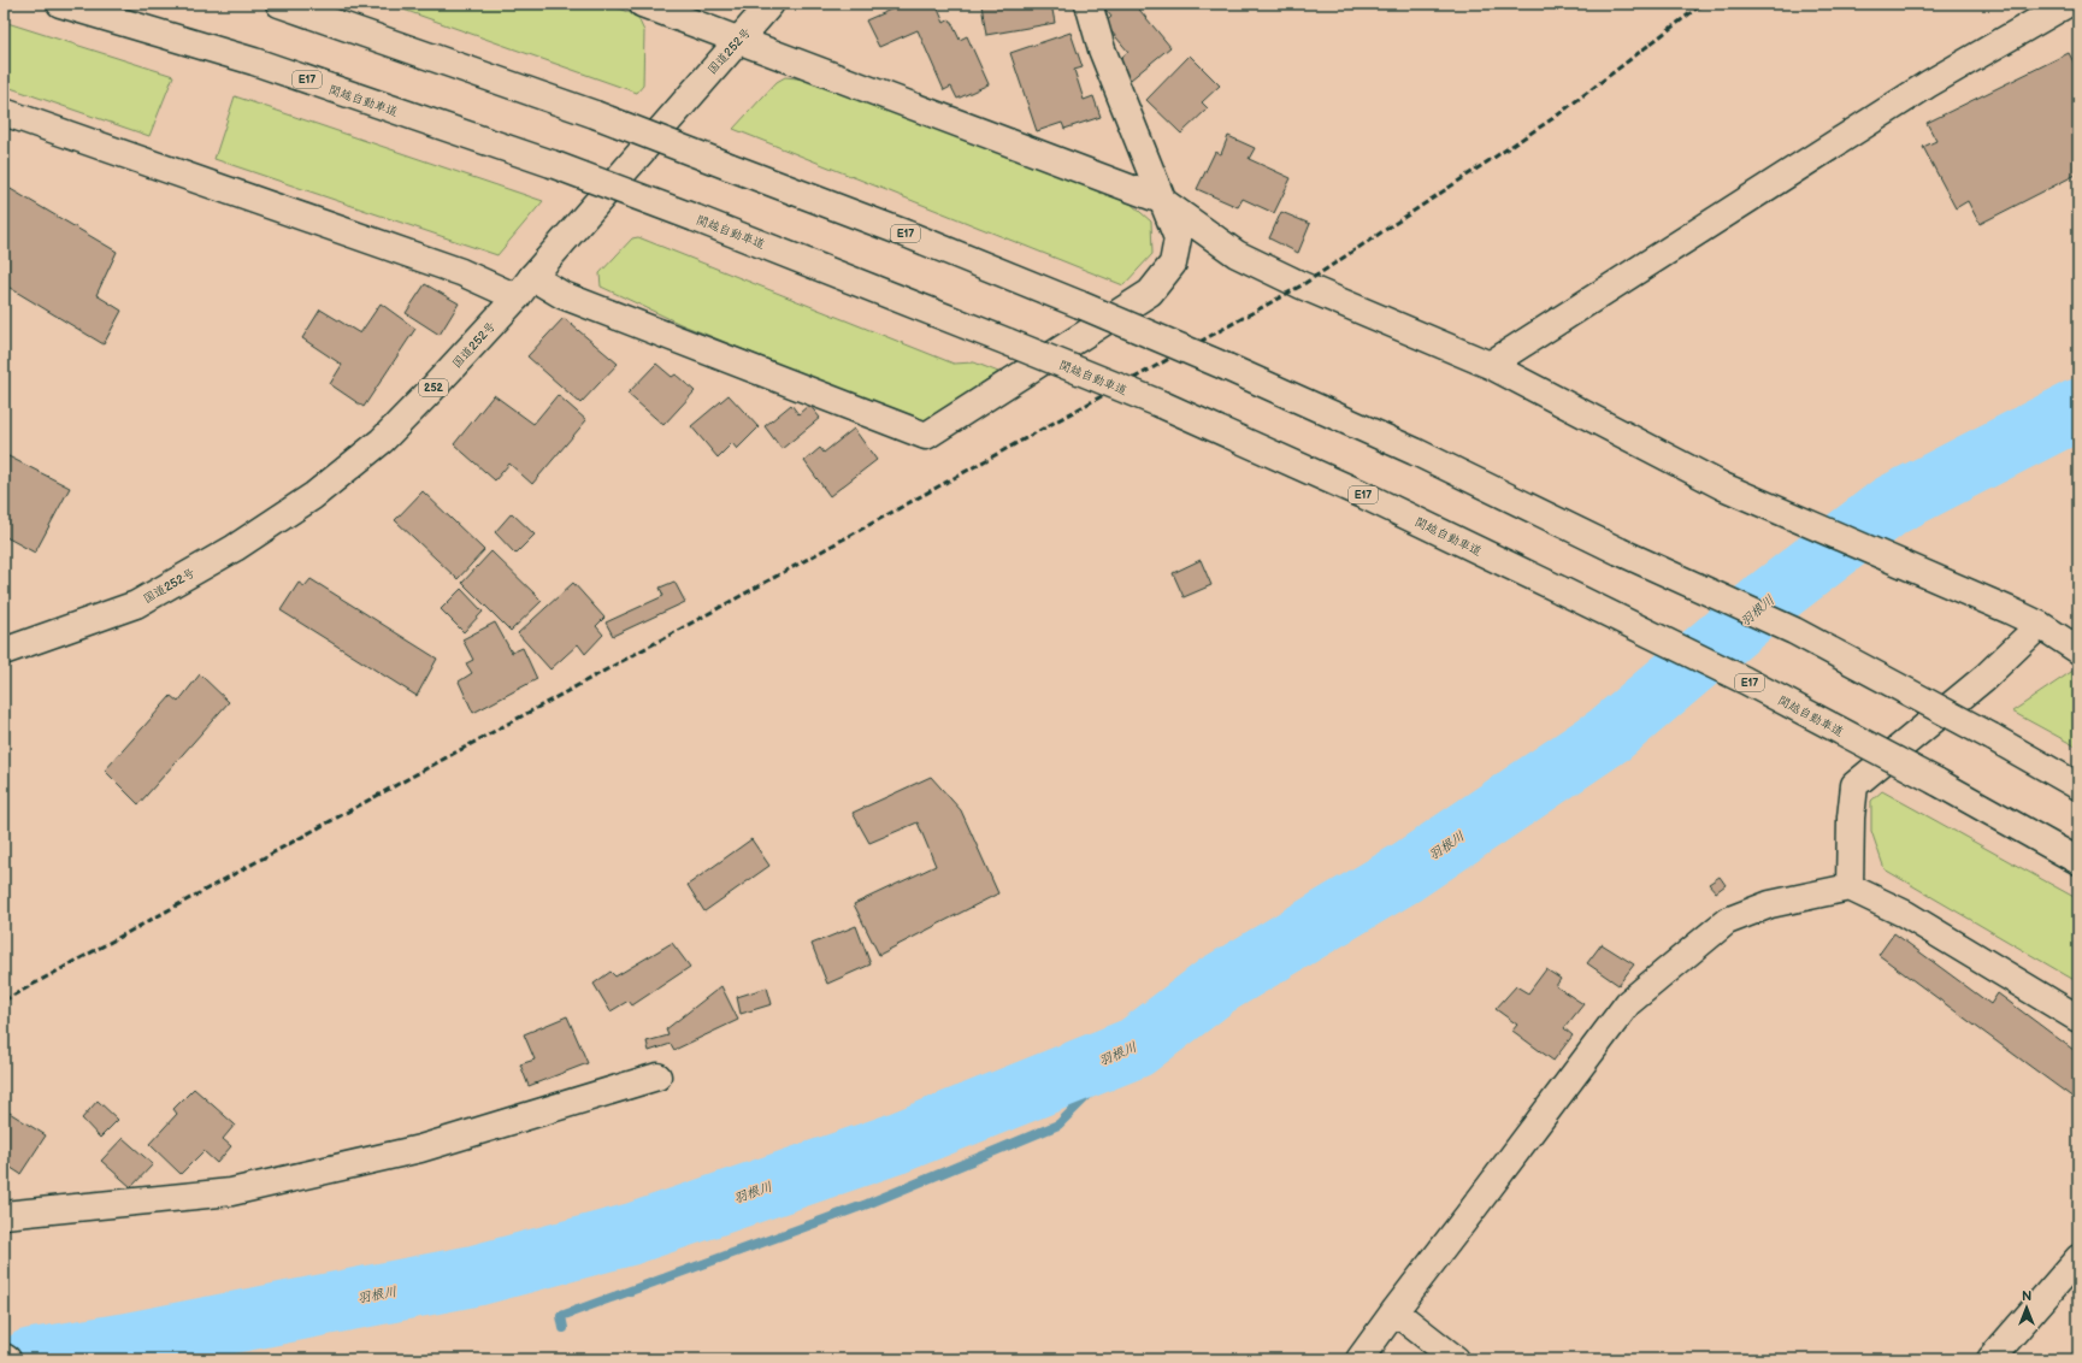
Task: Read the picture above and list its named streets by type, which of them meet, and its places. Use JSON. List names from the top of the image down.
{
  "streets": {
    "main road": [
      "国道252号",
      "E17",
      "関越自動車道",
      "252"
    ]
  },
  "water": ["羽根川"],
  "north": "top"
}
